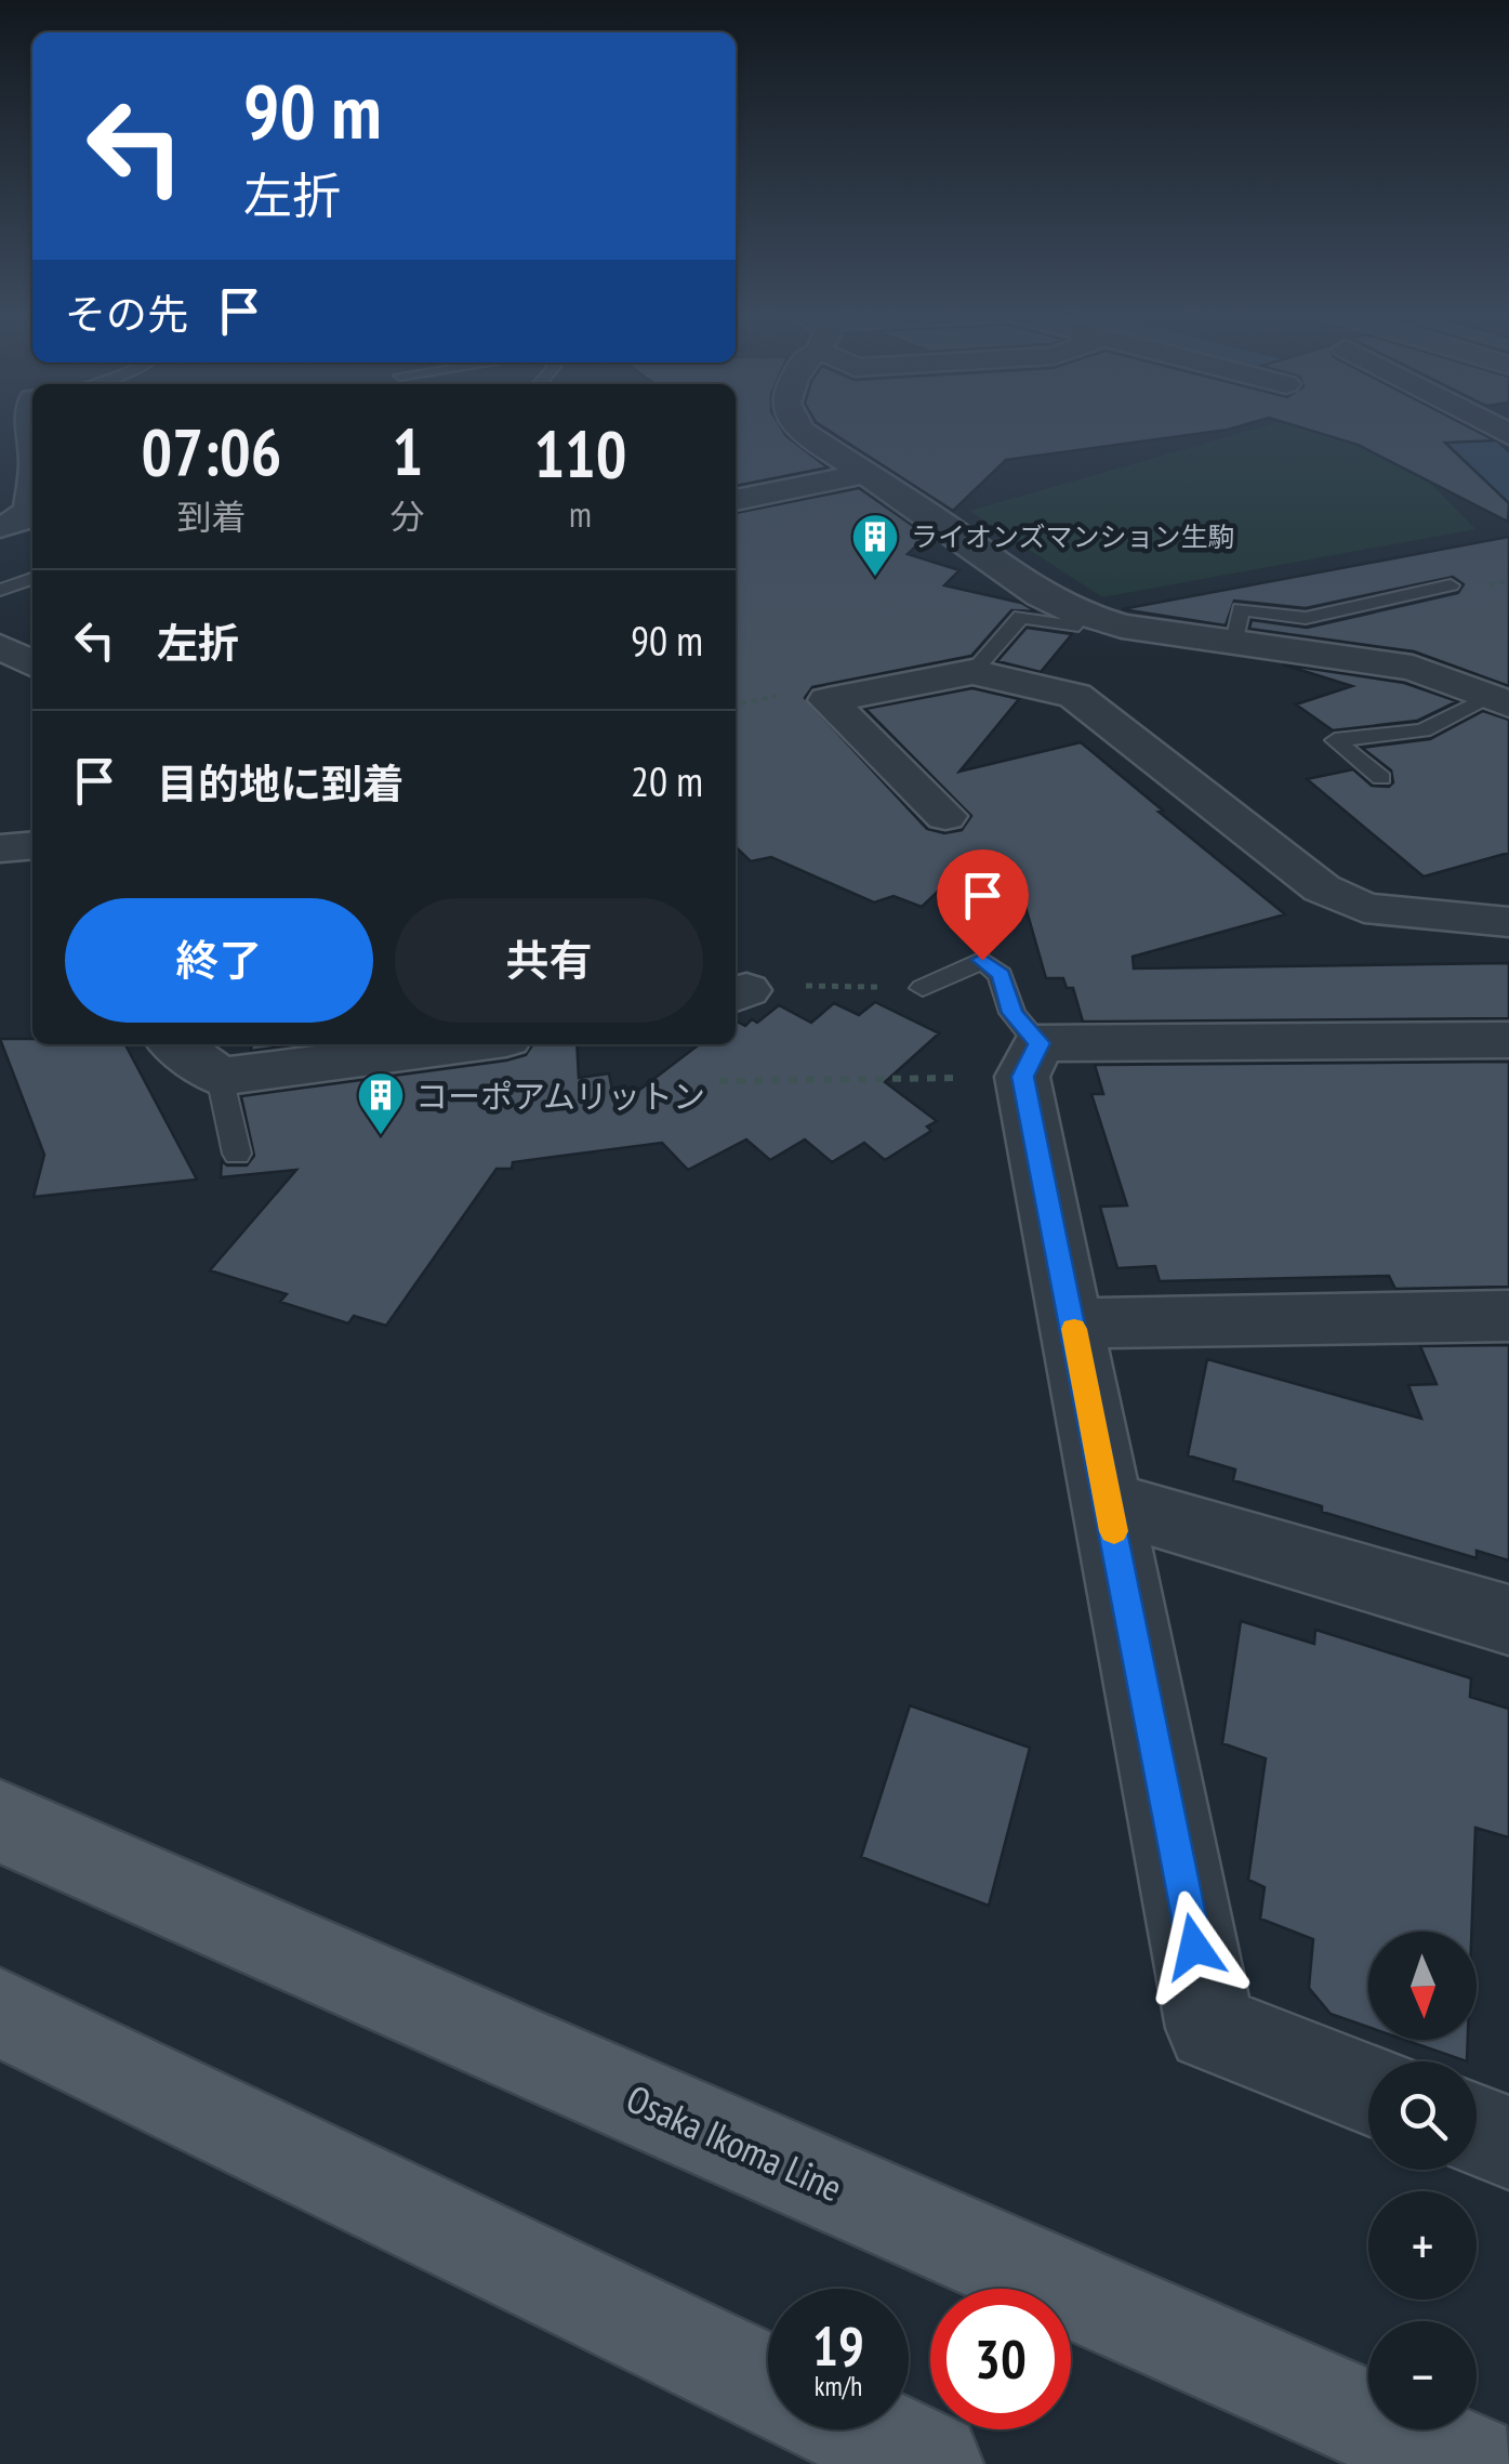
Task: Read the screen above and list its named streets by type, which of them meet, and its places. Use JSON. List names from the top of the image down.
{
  "streets": {
    "main road": ["Osaka Ikoma Line"]
  },
  "places": {
    "building": ["ライオンズマンション生駒", "コーポアムリットン"]
  },
  "north": "bottom",
  "page": {
    "turn": ["90 m", "左折"],
    "then": "その先",
    "eta": [
      "07:06",
      "到着",
      "1",
      "分",
      "110",
      "m"
    ],
    "list": [
      {
        "name": "左折",
        "value": "90 m"
      },
      {
        "name": "目的地に到着",
        "value": "20 m"
      }
    ],
    "buttons": ["終了", "共有"],
    "map_buttons": ["+", "−"],
    "speed": "19 km/h",
    "limit": "30"
  }
}
